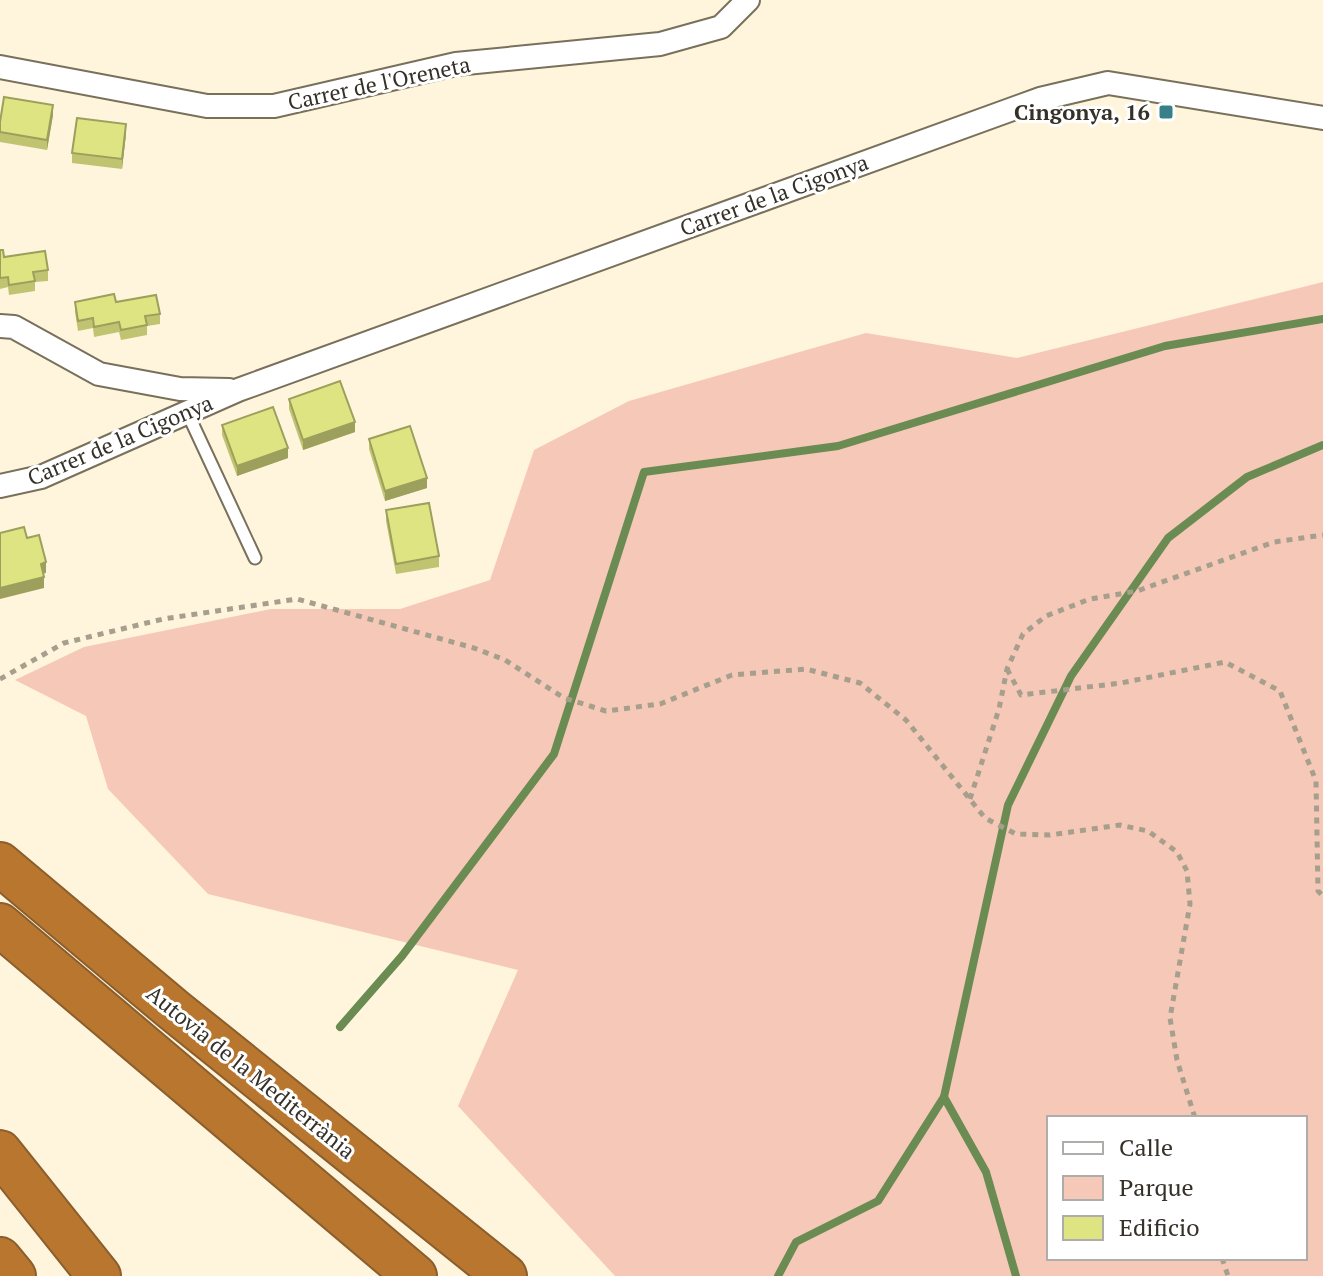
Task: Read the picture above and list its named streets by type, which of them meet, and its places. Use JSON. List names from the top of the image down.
{
  "streets": {
    "highway": ["Autovia de la Mediterrània"],
    "street": ["Carrer de l'Oreneta", "Carrer de la Cigonya"]
  },
  "places": {
    "transit": ["Cingonya, 16"]
  },
  "legend": ["Calle", "Parque", "Edificio"]
}
